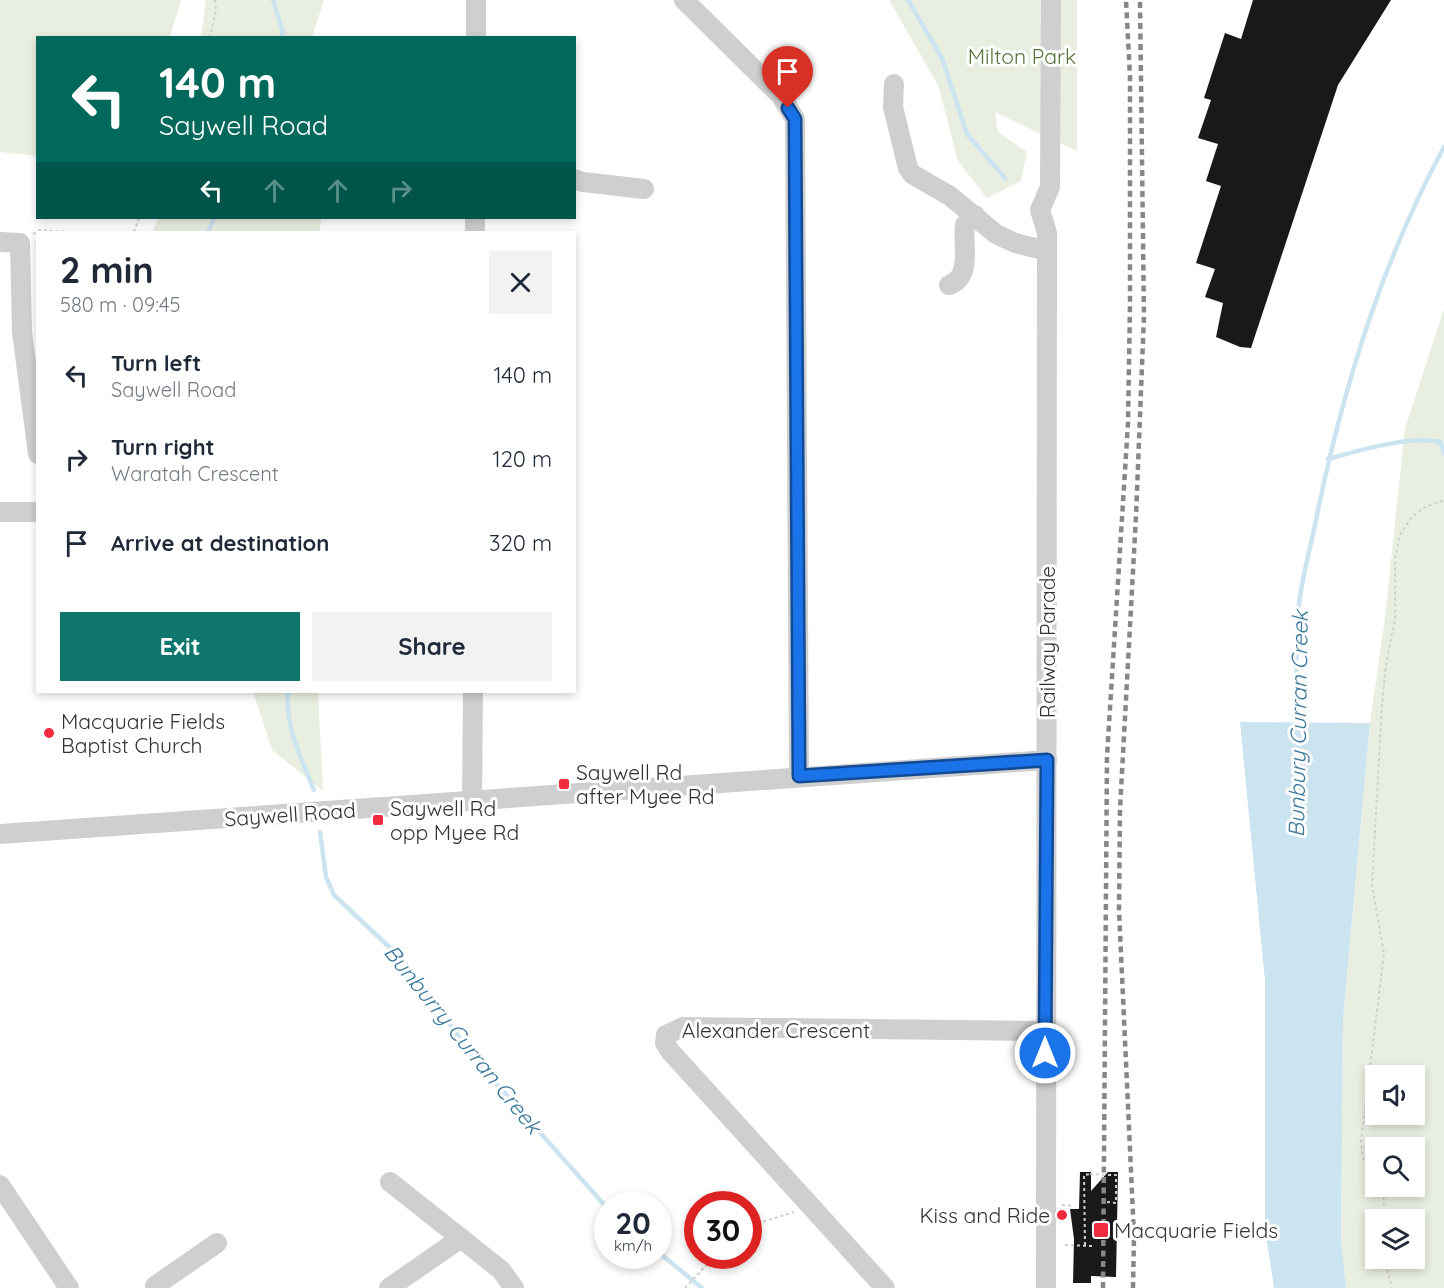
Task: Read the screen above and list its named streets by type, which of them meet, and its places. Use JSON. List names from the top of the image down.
{
  "streets": {
    "street": ["Railway Parade", "Saywell Road", "Alexander Crescent"]
  },
  "crossings": [
    ["Railway Parade", "Saywell Road"],
    ["Railway Parade", "Alexander Crescent"]
  ],
  "water": ["Bunbury Curran Creek", "Bunburry Curran Creek"],
  "parks": ["Milton Park"],
  "places": {
    "other": ["Macquarie Fields Baptist Church", "Kiss and Ride"],
    "transit": ["Saywell Rd after Myee Rd", "Saywell Rd opp Myee Rd", "Macquarie Fields"]
  },
  "page": {
    "turn": ["140 m", "Saywell Road"],
    "heading": ["2 min", "580 m · 09:45"],
    "list": [
      {
        "name": "Turn left",
        "note": "Saywell Road",
        "value": "140 m"
      },
      {
        "name": "Turn right",
        "note": "Waratah Crescent",
        "value": "120 m"
      },
      {
        "name": "Arrive at destination",
        "value": "320 m"
      }
    ],
    "buttons": ["Exit", "Share"],
    "speed": "20 km/h",
    "limit": "30"
  }
}
